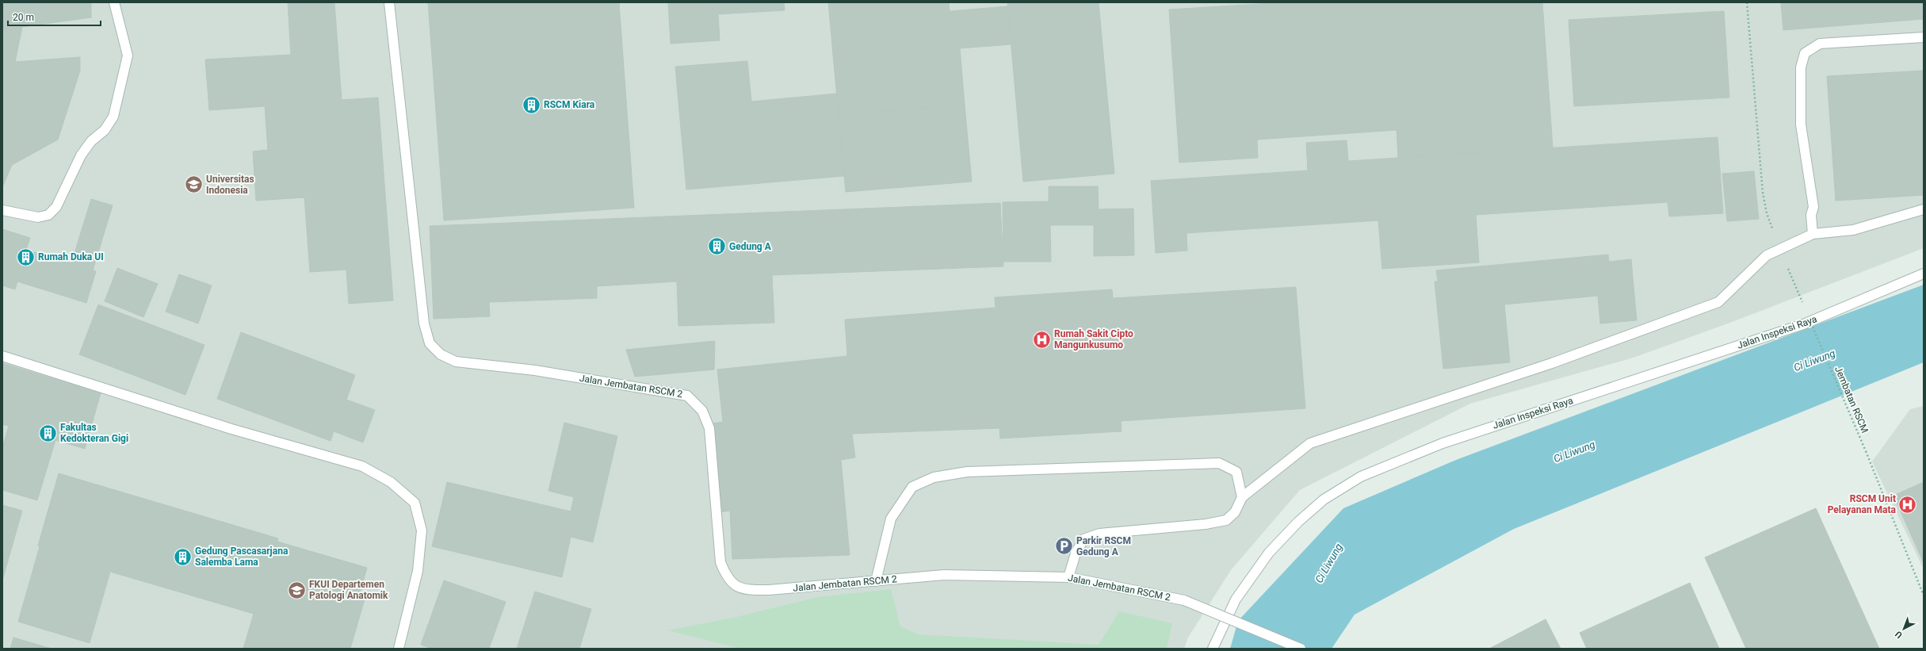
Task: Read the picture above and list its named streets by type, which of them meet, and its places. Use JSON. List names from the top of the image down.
{
  "streets": {
    "street": ["Jalan Inspeksi Raya", "Jalan Jembatan RSCM 2"],
    "path": ["Jembatan RSCM"]
  },
  "water": ["Ci Liwung"],
  "places": {
    "building": [
      "RSCM Kiara",
      "Gedung A",
      "Rumah Duka UI",
      "Fakultas Kedokteran Gigi",
      "Gedung Pascasarjana Salemba Lama"
    ],
    "school or university": ["Universitas Indonesia", "FKUI Departemen Patologi Anatomik"],
    "hospital": ["Rumah Sakit Cipto Mangunkusumo", "RSCM Unit Pelayanan Mata"],
    "parking": ["Parkir RSCM Gedung A"]
  },
  "scale_bar": "20 m",
  "north": "bottom left"
}
